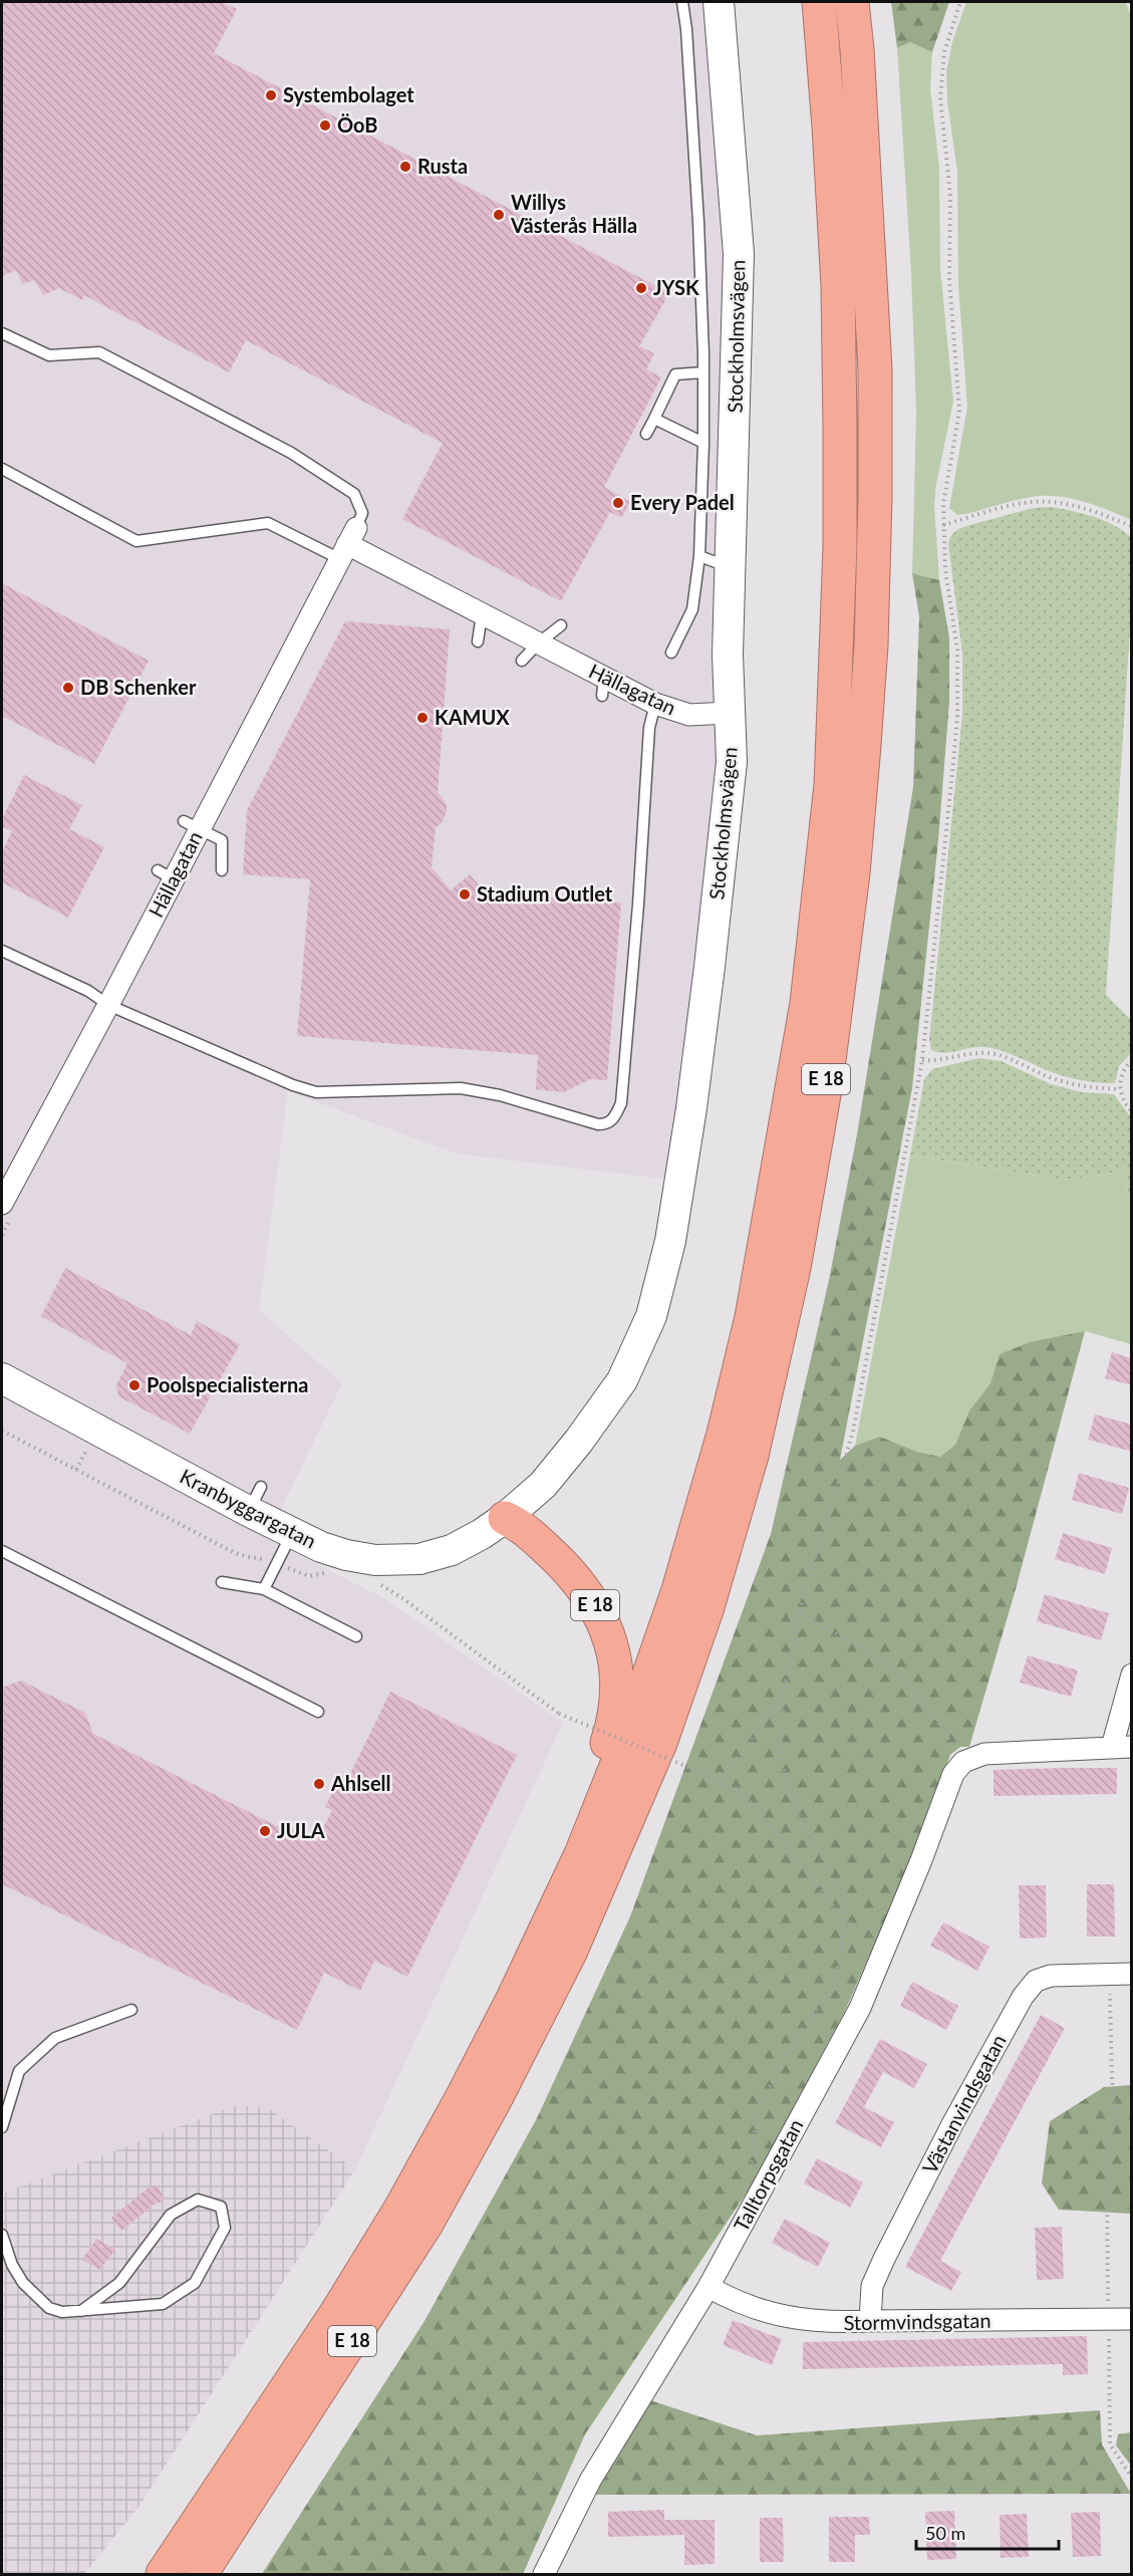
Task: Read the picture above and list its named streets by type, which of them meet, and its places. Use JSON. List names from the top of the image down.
{
  "streets": {
    "highway": ["E 18"],
    "street": [
      "Stockholmsvägen",
      "Hällagatan",
      "Kranbyggargatan",
      "Västanvindsgatan",
      "Talltorpsgatan",
      "Stormvindsgatan"
    ]
  },
  "crossings": [
    ["Stockholmsvägen", "Hällagatan"],
    ["Stockholmsvägen", "E 18"],
    ["Stockholmsvägen", "Kranbyggargatan"],
    ["E 18", "Kranbyggargatan"],
    ["Västanvindsgatan", "Stormvindsgatan"],
    ["Talltorpsgatan", "Stormvindsgatan"]
  ],
  "places": [
    "Systembolaget",
    "ÖoB",
    "Rusta",
    "Willys Västerås Hälla",
    "JYSK",
    "Every Padel",
    "DB Schenker",
    "KAMUX",
    "Stadium Outlet",
    "Poolspecialisterna",
    "Ahlsell",
    "JULA"
  ],
  "scale_bar": "50 m"
}
